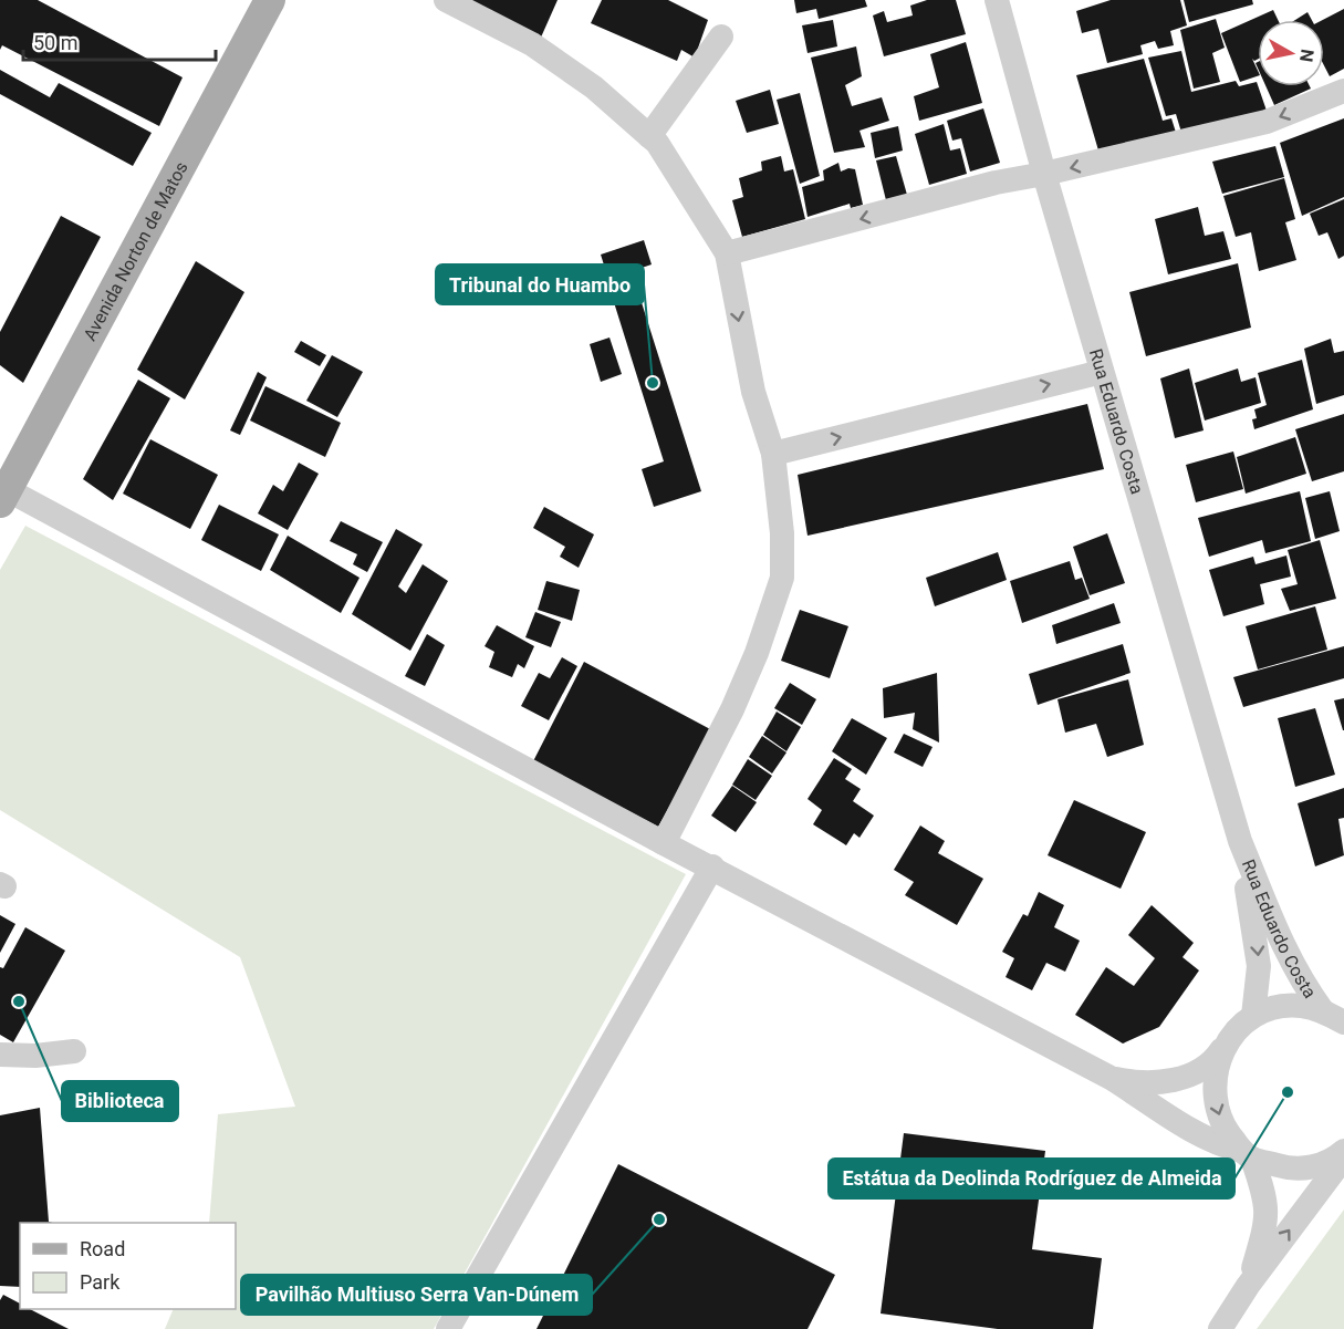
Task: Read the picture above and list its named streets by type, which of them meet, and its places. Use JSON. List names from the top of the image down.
{
  "streets": {
    "main road": ["Avenida Norton de Matos"],
    "street": ["Rua Eduardo Costa"]
  },
  "places": [
    "Tribunal do Huambo",
    "Biblioteca",
    "Estátua da Deolinda Rodríguez de Almeida",
    "Pavilhão Multiuso Serra Van-Dúnem"
  ],
  "legend": ["Road", "Park"],
  "scale_bar": "50 m",
  "north": "right"
}
